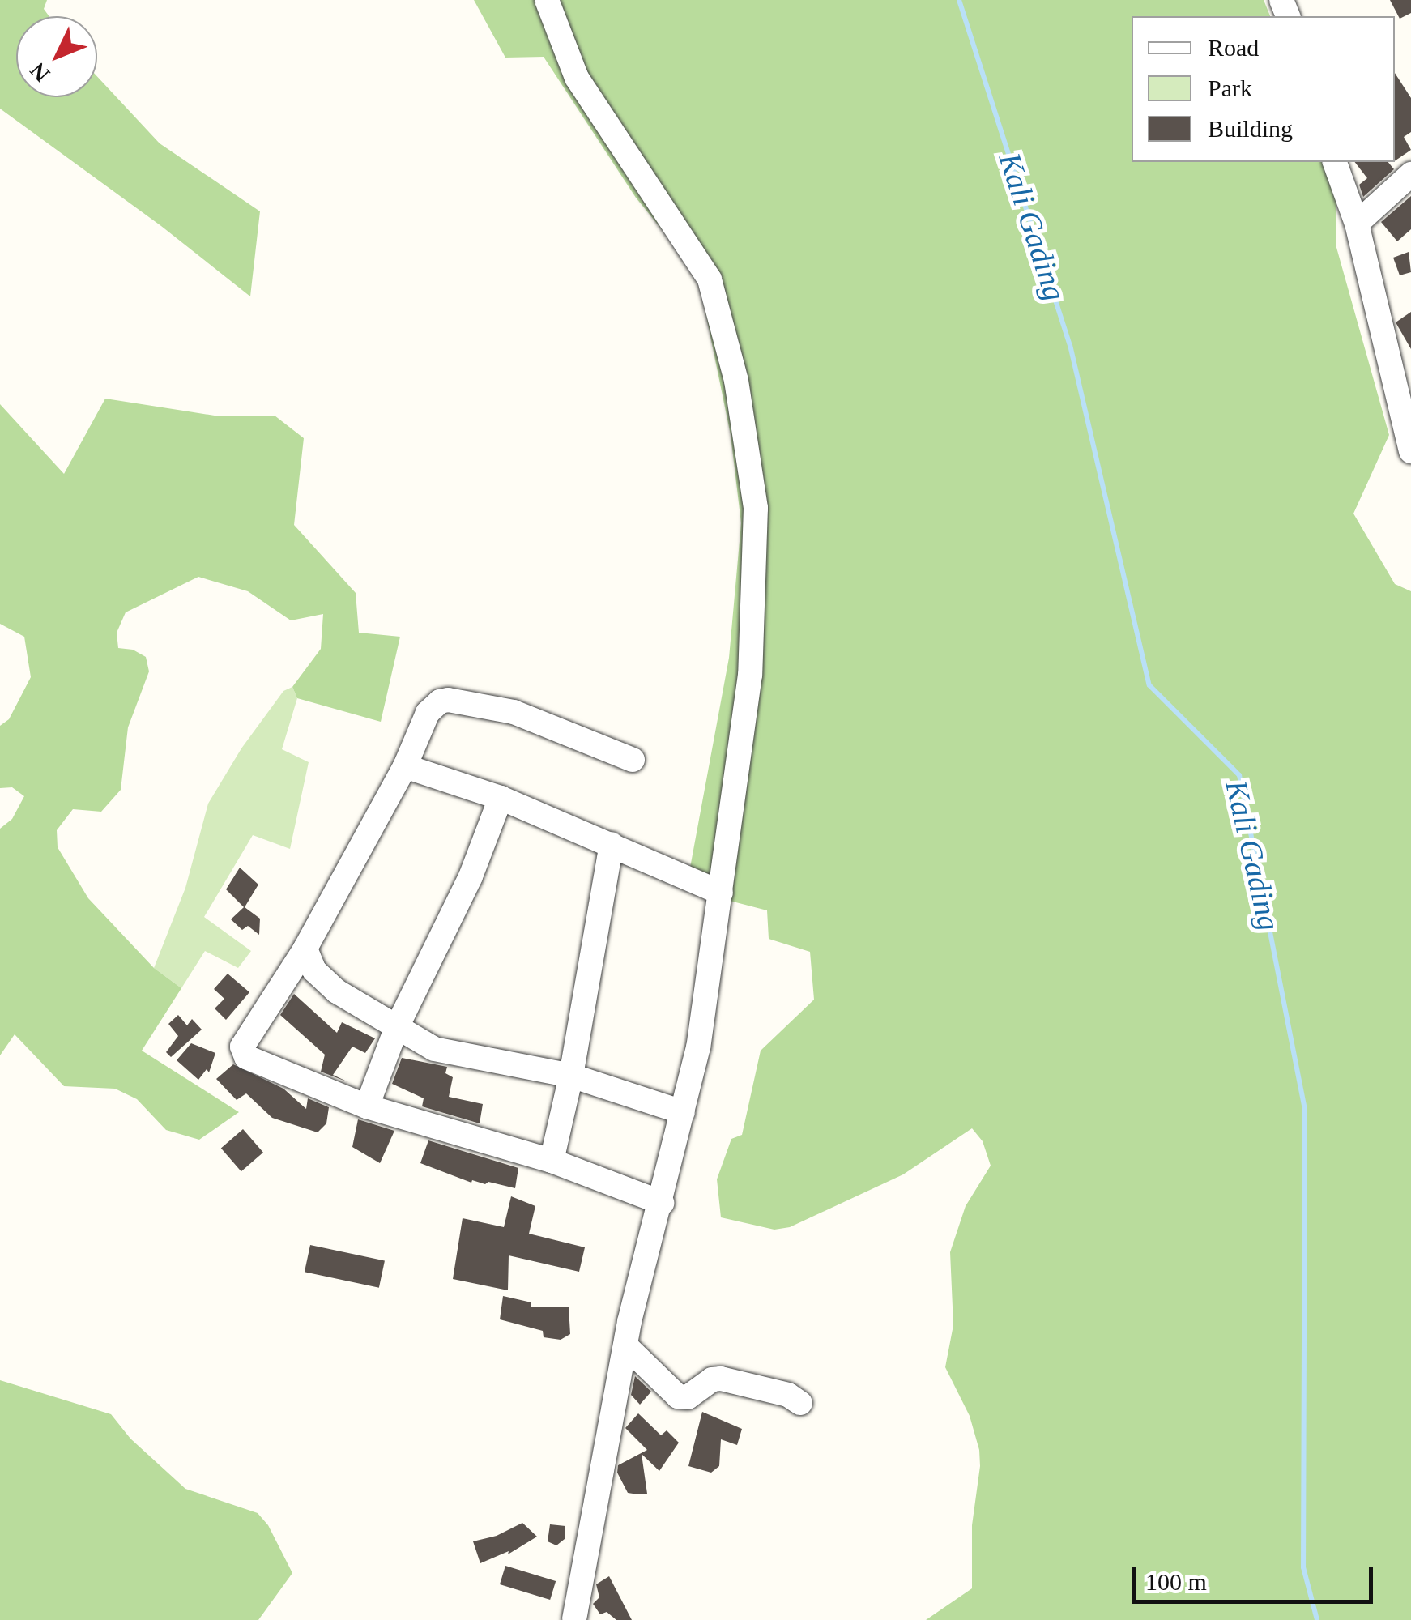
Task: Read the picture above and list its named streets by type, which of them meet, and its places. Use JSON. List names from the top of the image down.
{
  "water": ["Kali Gading"],
  "legend": ["Road", "Park", "Building"],
  "scale_bar": "100 m",
  "north": "bottom left"
}
